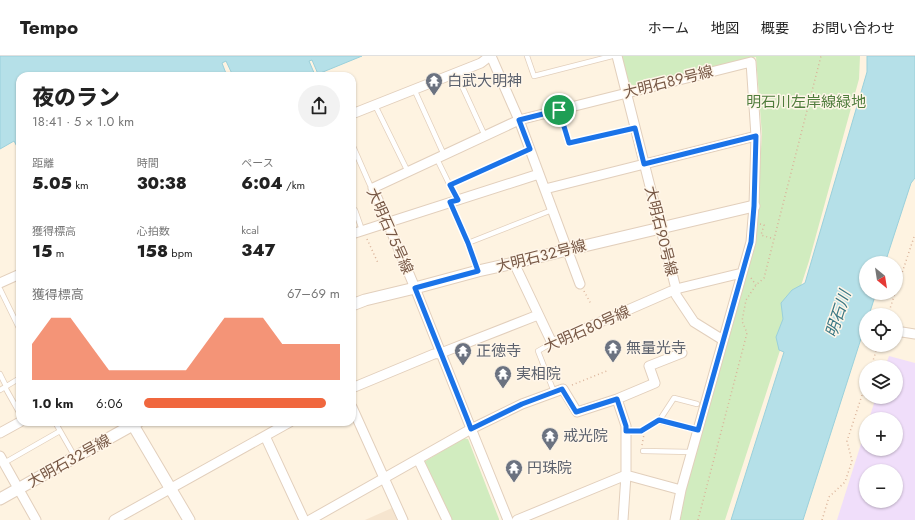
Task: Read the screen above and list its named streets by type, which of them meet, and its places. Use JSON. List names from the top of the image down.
{
  "streets": {
    "street": [
      "大明石８９号線",
      "大明石７５号線",
      "大明石９０号線",
      "大明石３２号線",
      "大明石８０号線"
    ]
  },
  "crossings": [
    ["大明石８９号線", "大明石７５号線"],
    ["大明石８９号線", "大明石９０号線"],
    ["大明石８９号線", "大明石３２号線"],
    ["大明石８９号線", "大明石８０号線"],
    ["大明石７５号線", "大明石３２号線"],
    ["大明石９０号線", "大明石３２号線"],
    ["大明石９０号線", "大明石８０号線"]
  ],
  "water": ["明石川"],
  "parks": ["明石川左岸線緑地"],
  "places": {
    "temple": [
      "白武大明神",
      "無量光寺",
      "正徳寺",
      "実相院",
      "戒光院",
      "円珠院"
    ]
  },
  "north": "bottom right",
  "page": {
    "header": "Tempo",
    "nav": [
      "ホーム",
      "地図",
      "概要",
      "お問い合わせ"
    ],
    "heading": ["夜のラン", "18:41 · 5 × 1.0 km"],
    "stats": [
      ["距離", "5.05 km"],
      ["時間", "30:38"],
      ["ペース", "6:04 /km"],
      ["獲得標高", "15 m"],
      ["心拍数", "158 bpm"],
      ["kcal", "347"]
    ],
    "map_buttons": ["+", "−"],
    "chart": ["獲得標高", "67–69 m"],
    "list": [
      {
        "name": "1.0 km",
        "note": "6:06"
      }
    ]
  }
}
